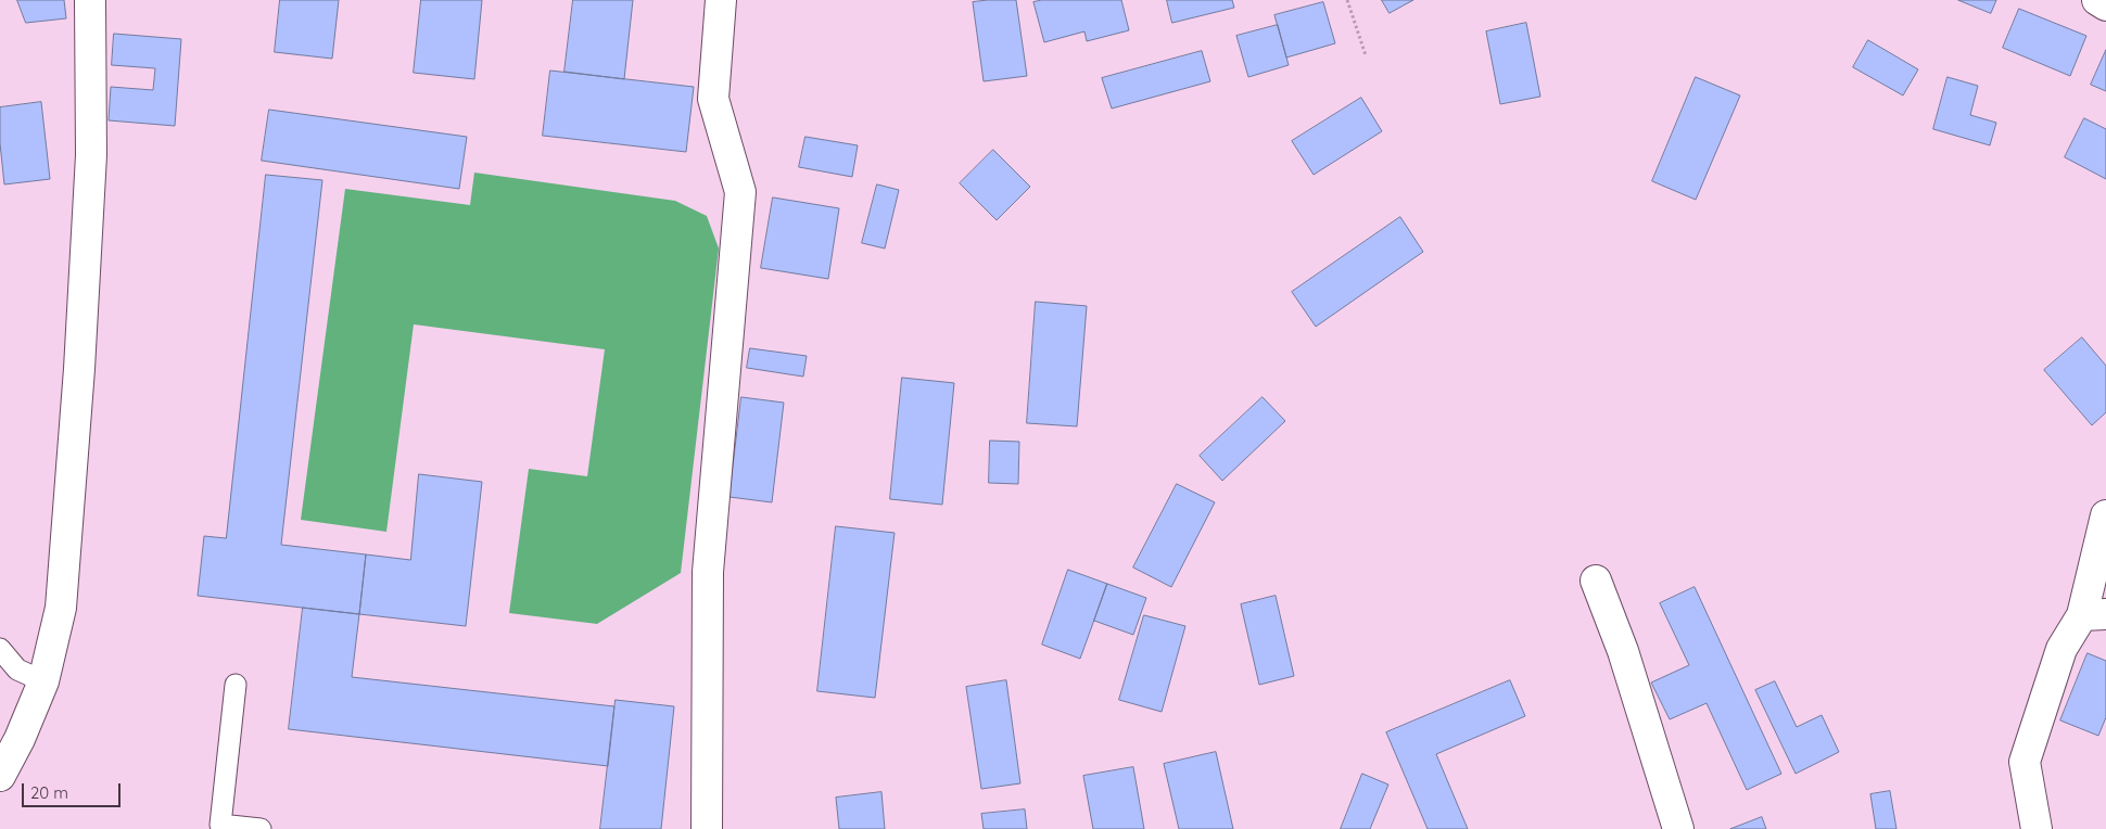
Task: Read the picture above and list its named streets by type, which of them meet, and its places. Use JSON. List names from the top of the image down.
{
  "scale_bar": "20 m"
}
